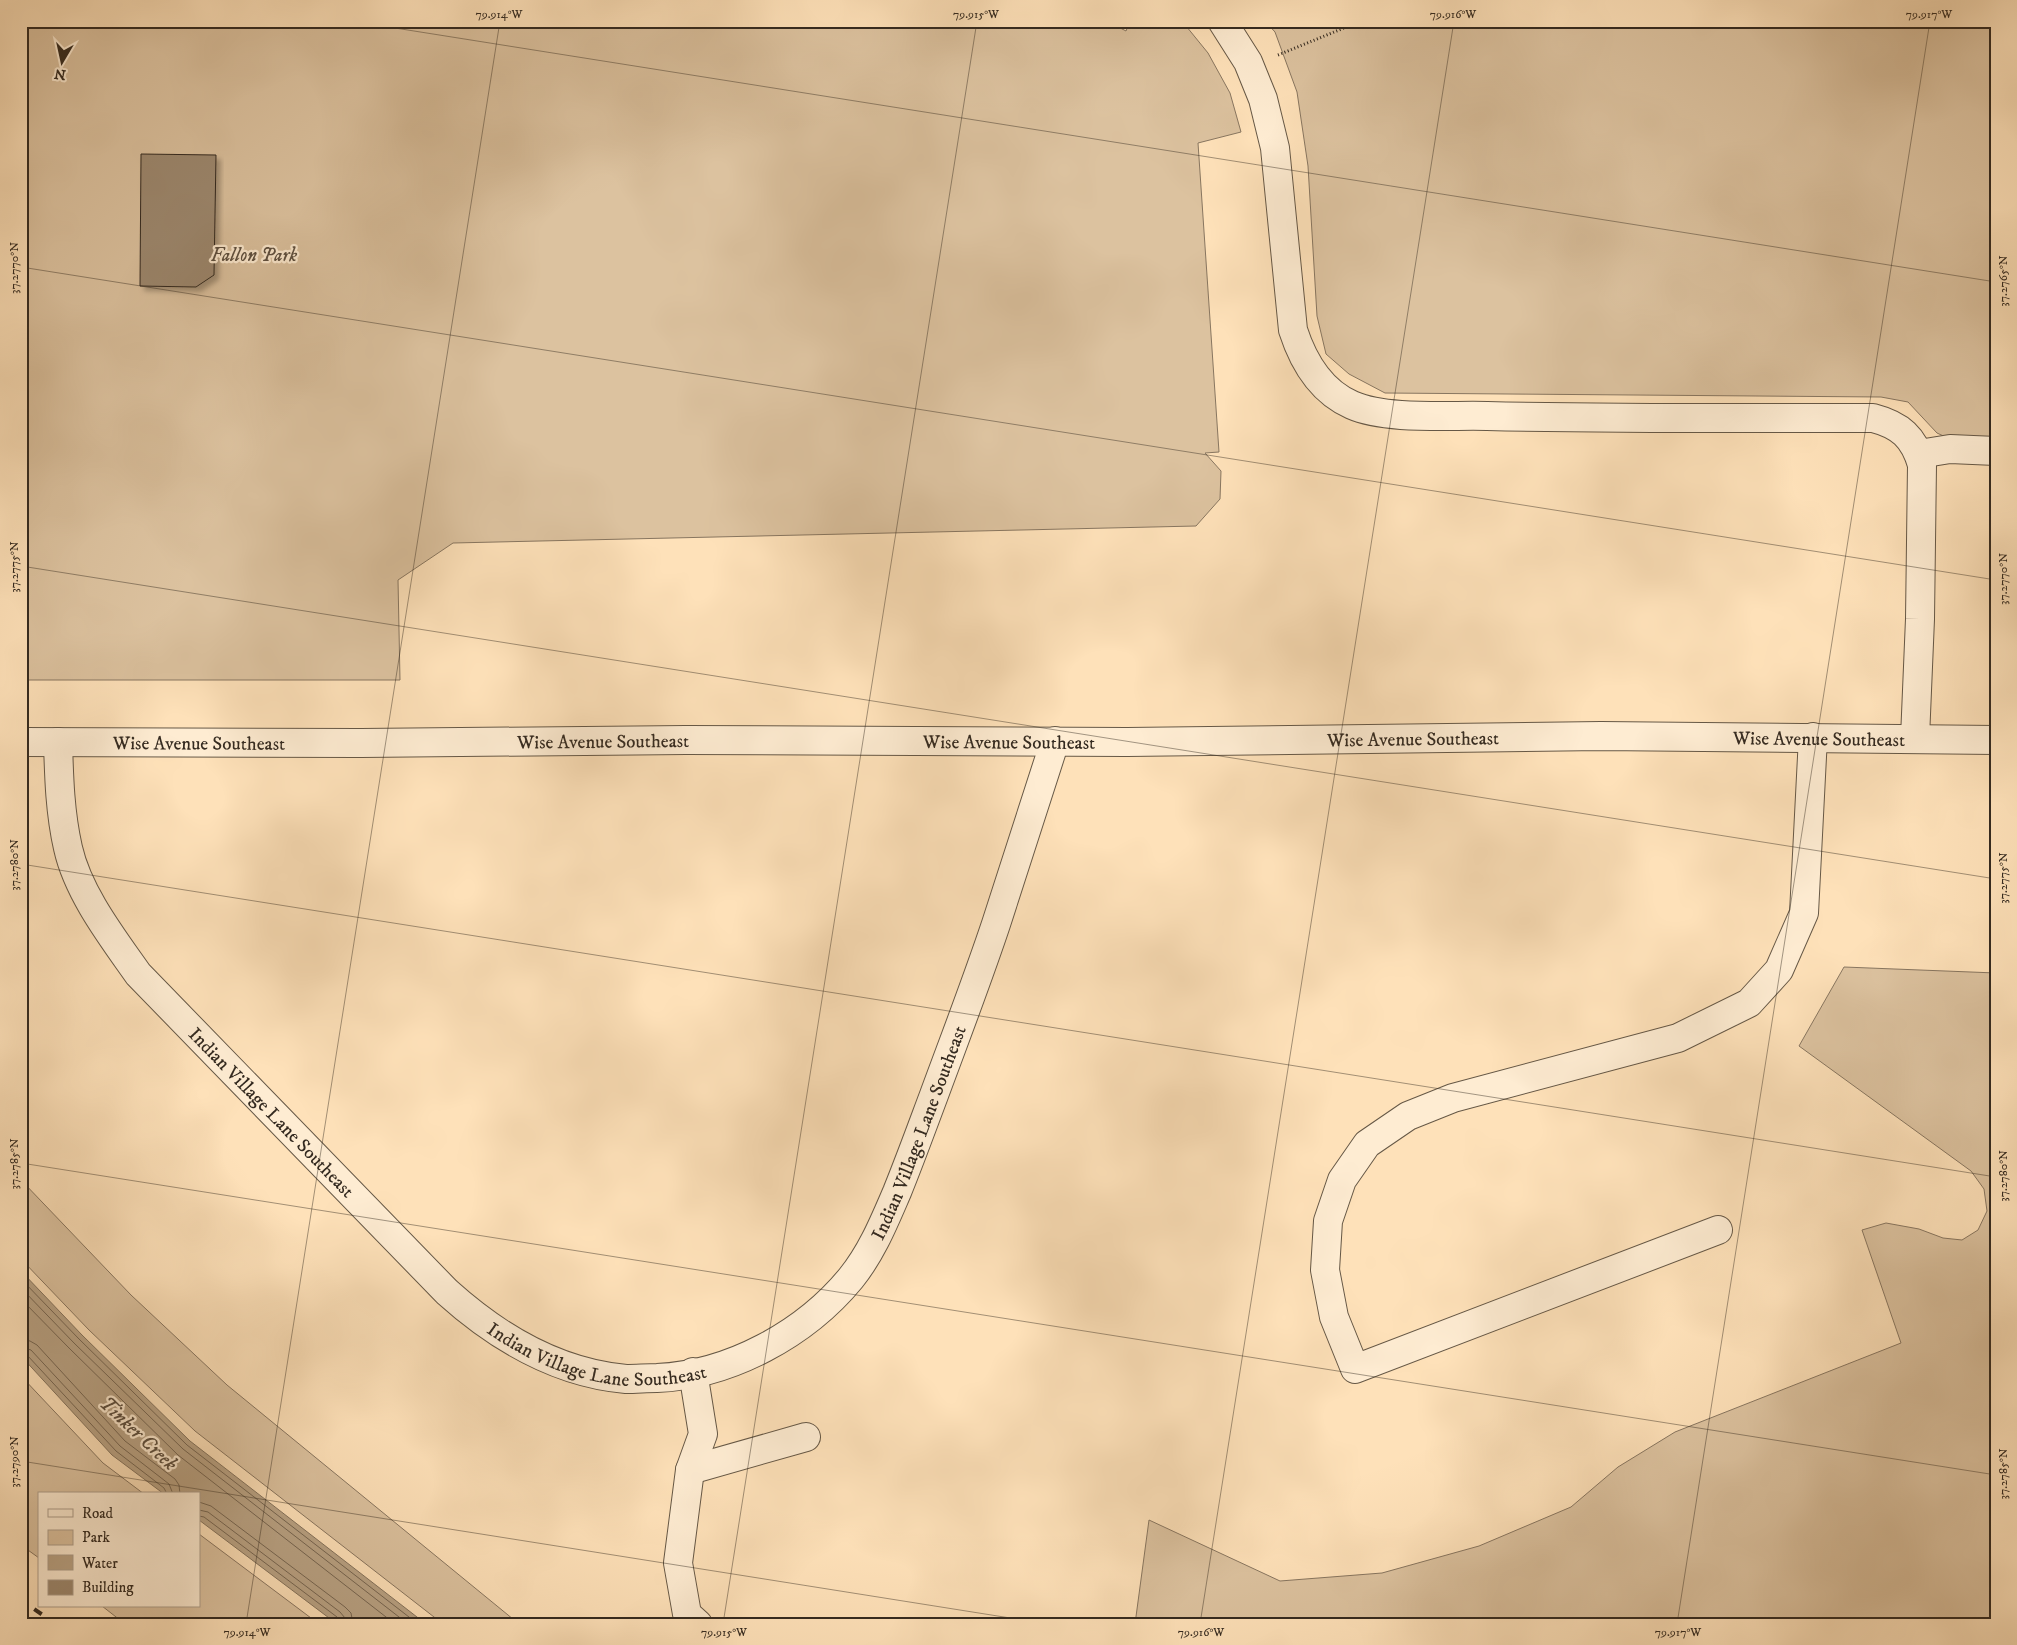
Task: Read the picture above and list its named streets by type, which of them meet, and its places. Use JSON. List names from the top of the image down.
{
  "streets": {
    "street": ["Wise Avenue Southeast", "Indian Village Lane Southeast"]
  },
  "crossings": [
    ["Wise Avenue Southeast", "Indian Village Lane Southeast"]
  ],
  "water": ["Tinker Creek"],
  "parks": ["Fallon Park"],
  "legend": [
    "Road",
    "Park",
    "Water",
    "Building"
  ],
  "north": "bottom",
  "coordinates": [
    "79.914°W",
    "79.915°W",
    "79.916°W",
    "79.917°W",
    "37.2770°N",
    "37.2765°N",
    "37.2775°N",
    "37.2780°N",
    "37.2785°N",
    "37.2790°N"
  ]
}
